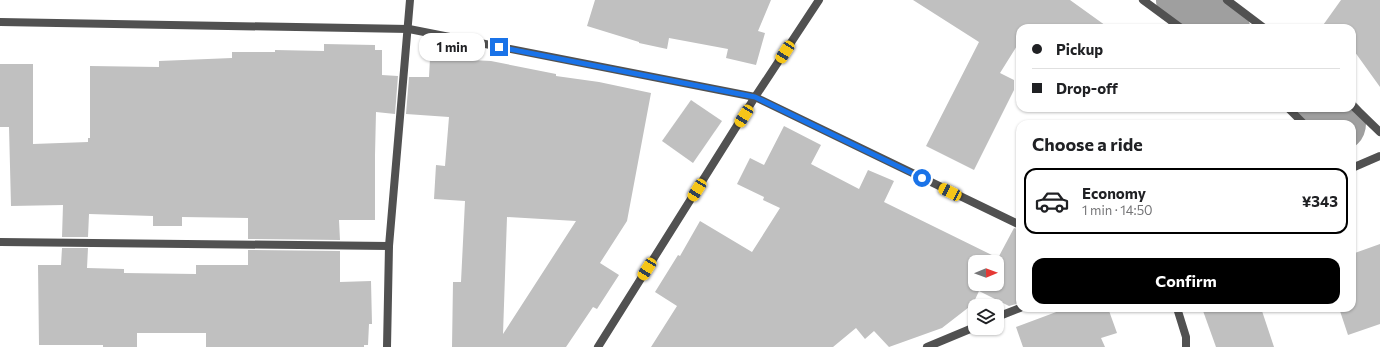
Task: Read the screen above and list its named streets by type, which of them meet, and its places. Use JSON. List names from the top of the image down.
{
  "north": "right",
  "page": {
    "banner": ["Pickup", "Drop-off"],
    "bubble": "1 min",
    "heading": "Choose a ride",
    "list": [
      {
        "name": "Economy",
        "note": "1 min · 14:50",
        "value": "¥343"
      }
    ],
    "buttons": "Confirm"
  }
}
